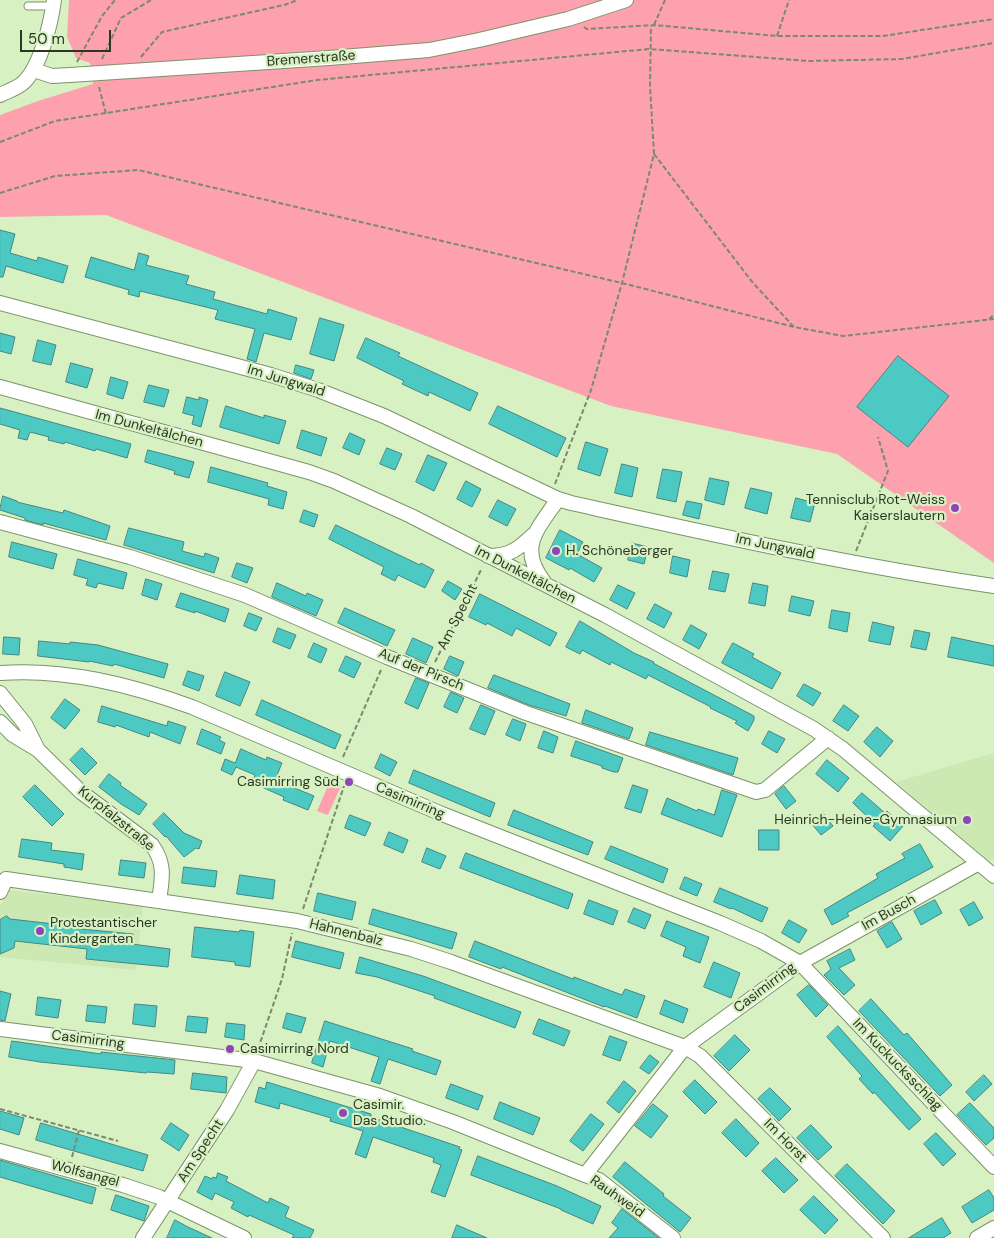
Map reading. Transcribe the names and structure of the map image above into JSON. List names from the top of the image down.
{
  "streets": {
    "street": [
      "Bremerstraße",
      "Im Jungwald",
      "Im Dunkeltälchen",
      "Am Specht",
      "Auf der Pirsch",
      "Casimirring",
      "Kurpfalzstraße",
      "Im Busch",
      "Hahnenbalz",
      "Im Kuckucksschlag",
      "Im Horst",
      "Wolfsangel",
      "Rauhweid"
    ]
  },
  "crossings": [
    ["Im Dunkeltälchen", "Am Specht"],
    ["Im Dunkeltälchen", "Auf der Pirsch"],
    ["Im Dunkeltälchen", "Im Busch"],
    ["Am Specht", "Casimirring"],
    ["Am Specht", "Wolfsangel"],
    ["Casimirring", "Im Busch"],
    ["Casimirring", "Hahnenbalz"],
    ["Casimirring", "Im Kuckucksschlag"],
    ["Casimirring", "Im Horst"],
    ["Casimirring", "Rauhweid"],
    ["Kurpfalzstraße", "Hahnenbalz"],
    ["Im Busch", "Im Kuckucksschlag"],
    ["Hahnenbalz", "Im Horst"]
  ],
  "places": [
    "Tennisclub Rot-Weiss Kaiserslautern",
    "H. Schöneberger",
    "Casimirring Süd",
    "Heinrich-Heine-Gymnasium",
    "Protestantischer Kindergarten",
    "Casimirring Nord",
    "Casimir. Das Studio."
  ],
  "scale_bar": "50 m"
}
